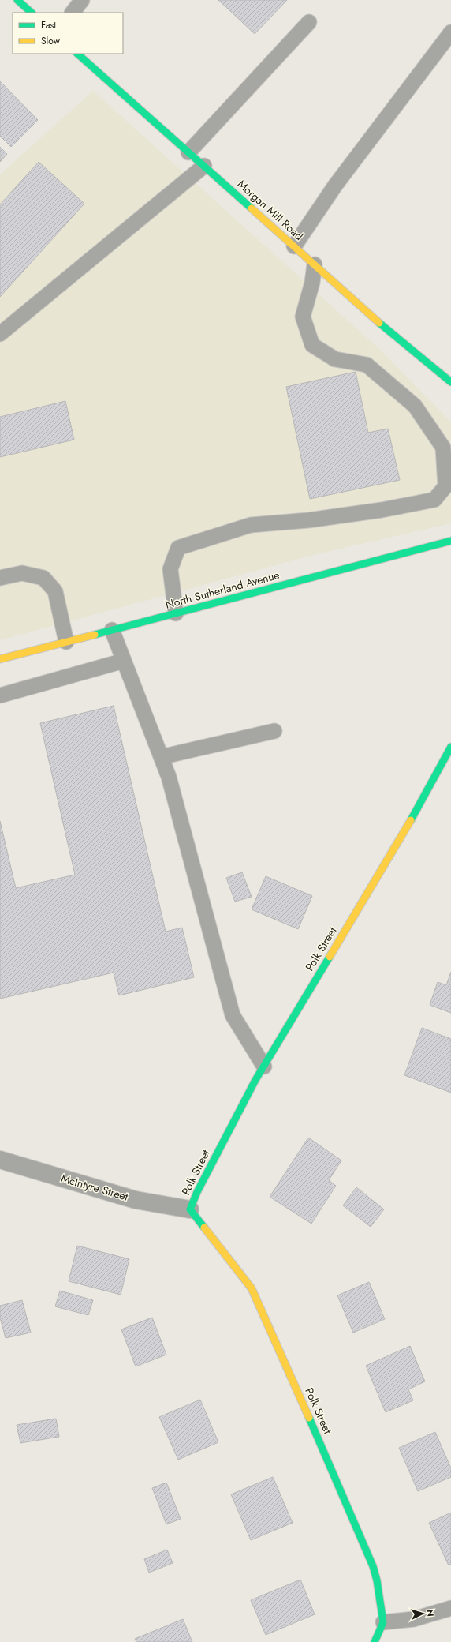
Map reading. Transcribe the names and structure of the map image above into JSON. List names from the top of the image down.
{
  "streets": {
    "street": [
      "Morgan Mill Road",
      "North Sutherland Avenue",
      "Polk Street",
      "McIntyre Street"
    ]
  },
  "crossings": [
    ["Polk Street", "McIntyre Street"]
  ],
  "legend": ["Fast", "Slow"],
  "north": "right"
}
